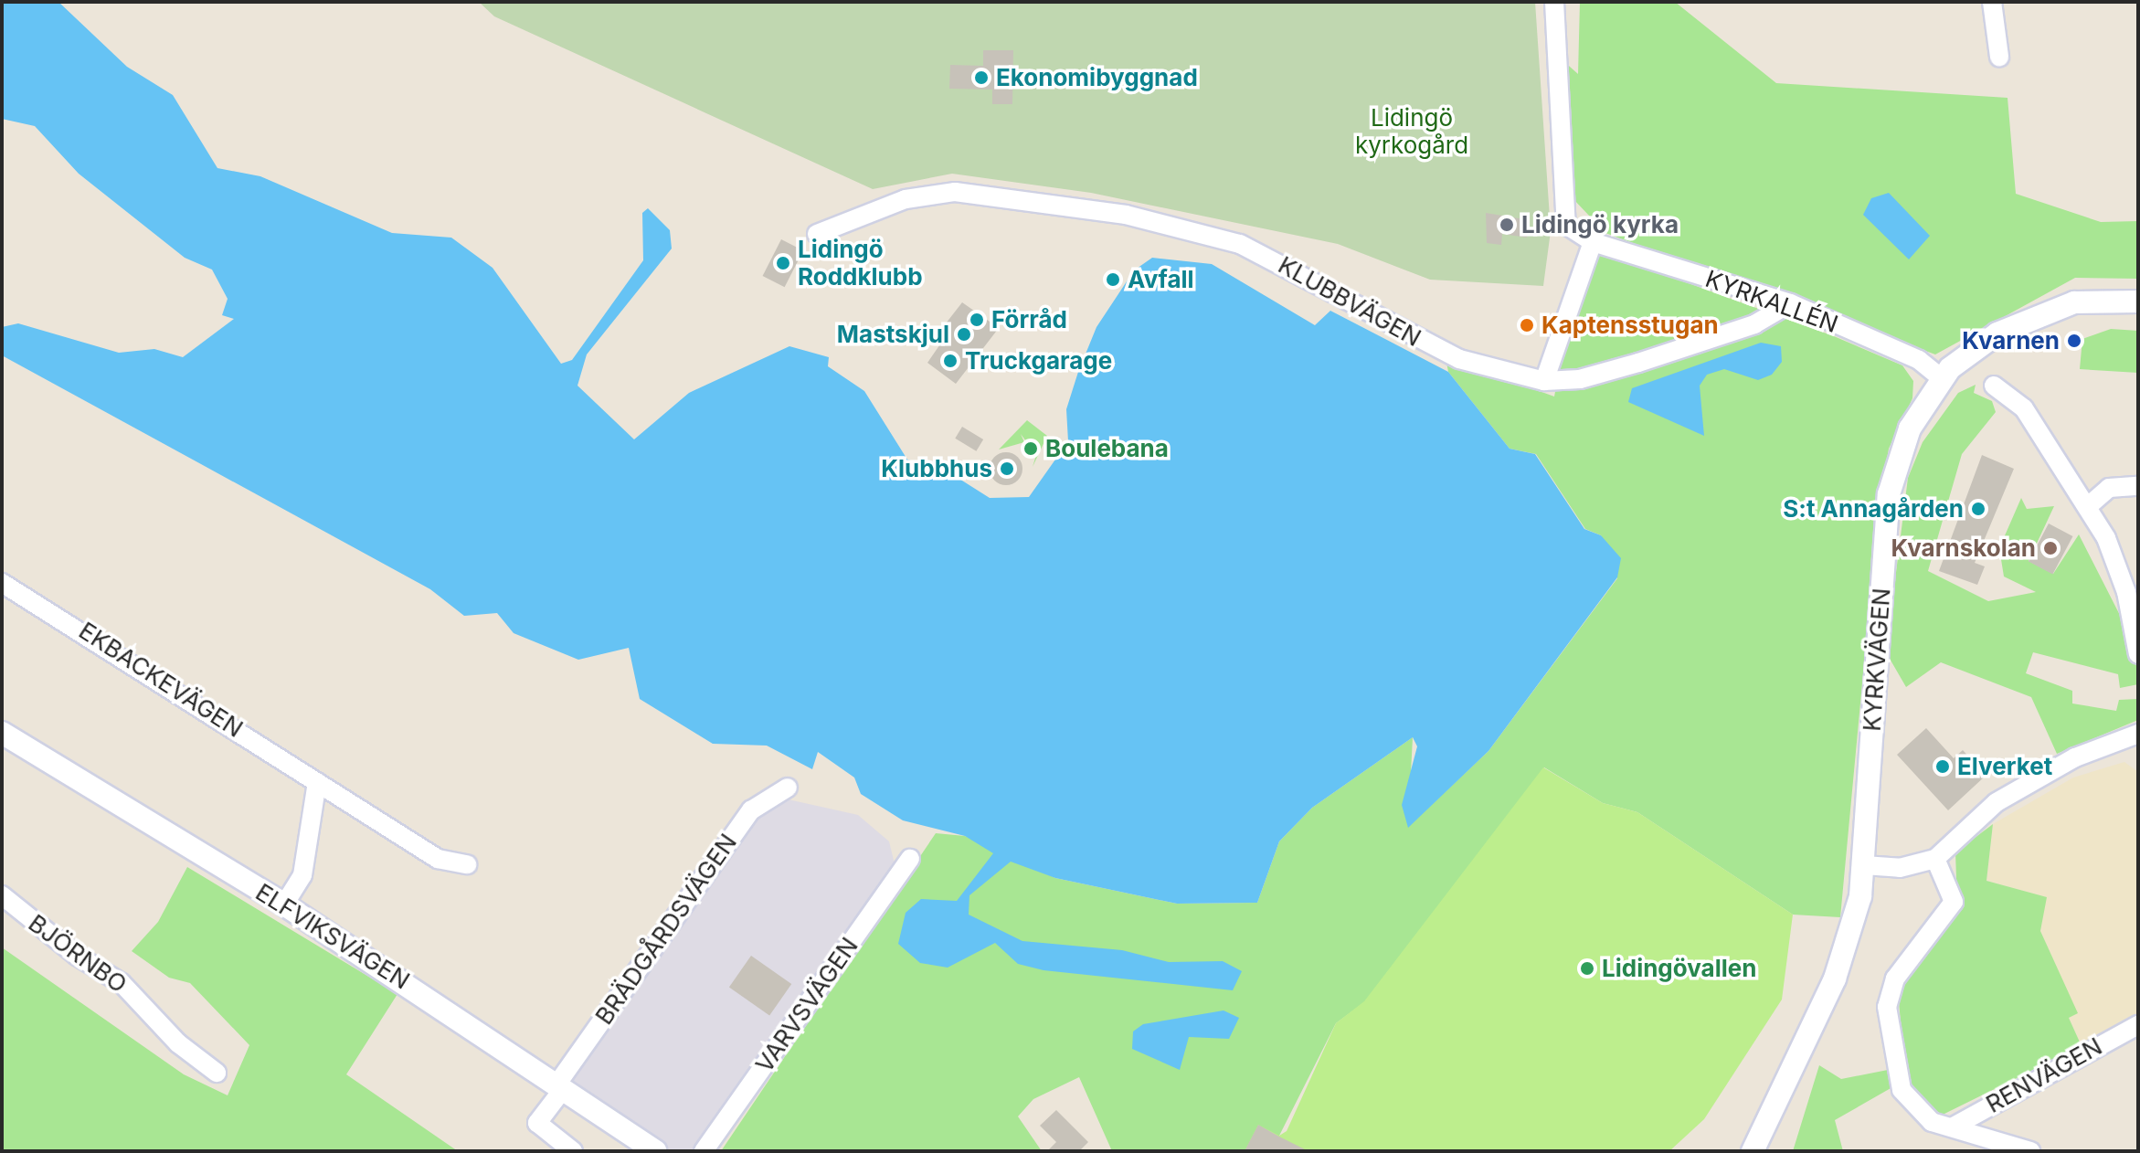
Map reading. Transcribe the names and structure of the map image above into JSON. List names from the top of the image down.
{
  "streets": {
    "street": [
      "KLUBBVÄGEN",
      "KYRKALLÉN",
      "KYRKVÄGEN",
      "EKBACKEVÄGEN",
      "BRÄDGÅRDSVÄGEN",
      "ELFVIKSVÄGEN",
      "BJÖRNBO",
      "VARVSVÄGEN",
      "RENVÄGEN"
    ]
  },
  "crossings": [
    ["KLUBBVÄGEN", "KYRKALLÉN"],
    ["KYRKALLÉN", "KYRKVÄGEN"],
    ["BRÄDGÅRDSVÄGEN", "ELFVIKSVÄGEN"]
  ],
  "parks": ["Lidingö kyrkogård"],
  "places": [
    "Ekonomibyggnad",
    "Lidingö kyrka",
    "Lidingö Roddklubb",
    "Avfall",
    "Förråd",
    "Kaptensstugan",
    "Mastskjul",
    "Kvarnen",
    "Truckgarage",
    "Boulebana",
    "Klubbhus",
    "S:t Annagården",
    "Kvarnskolan",
    "Elverket",
    "Lidingövallen"
  ]
}
